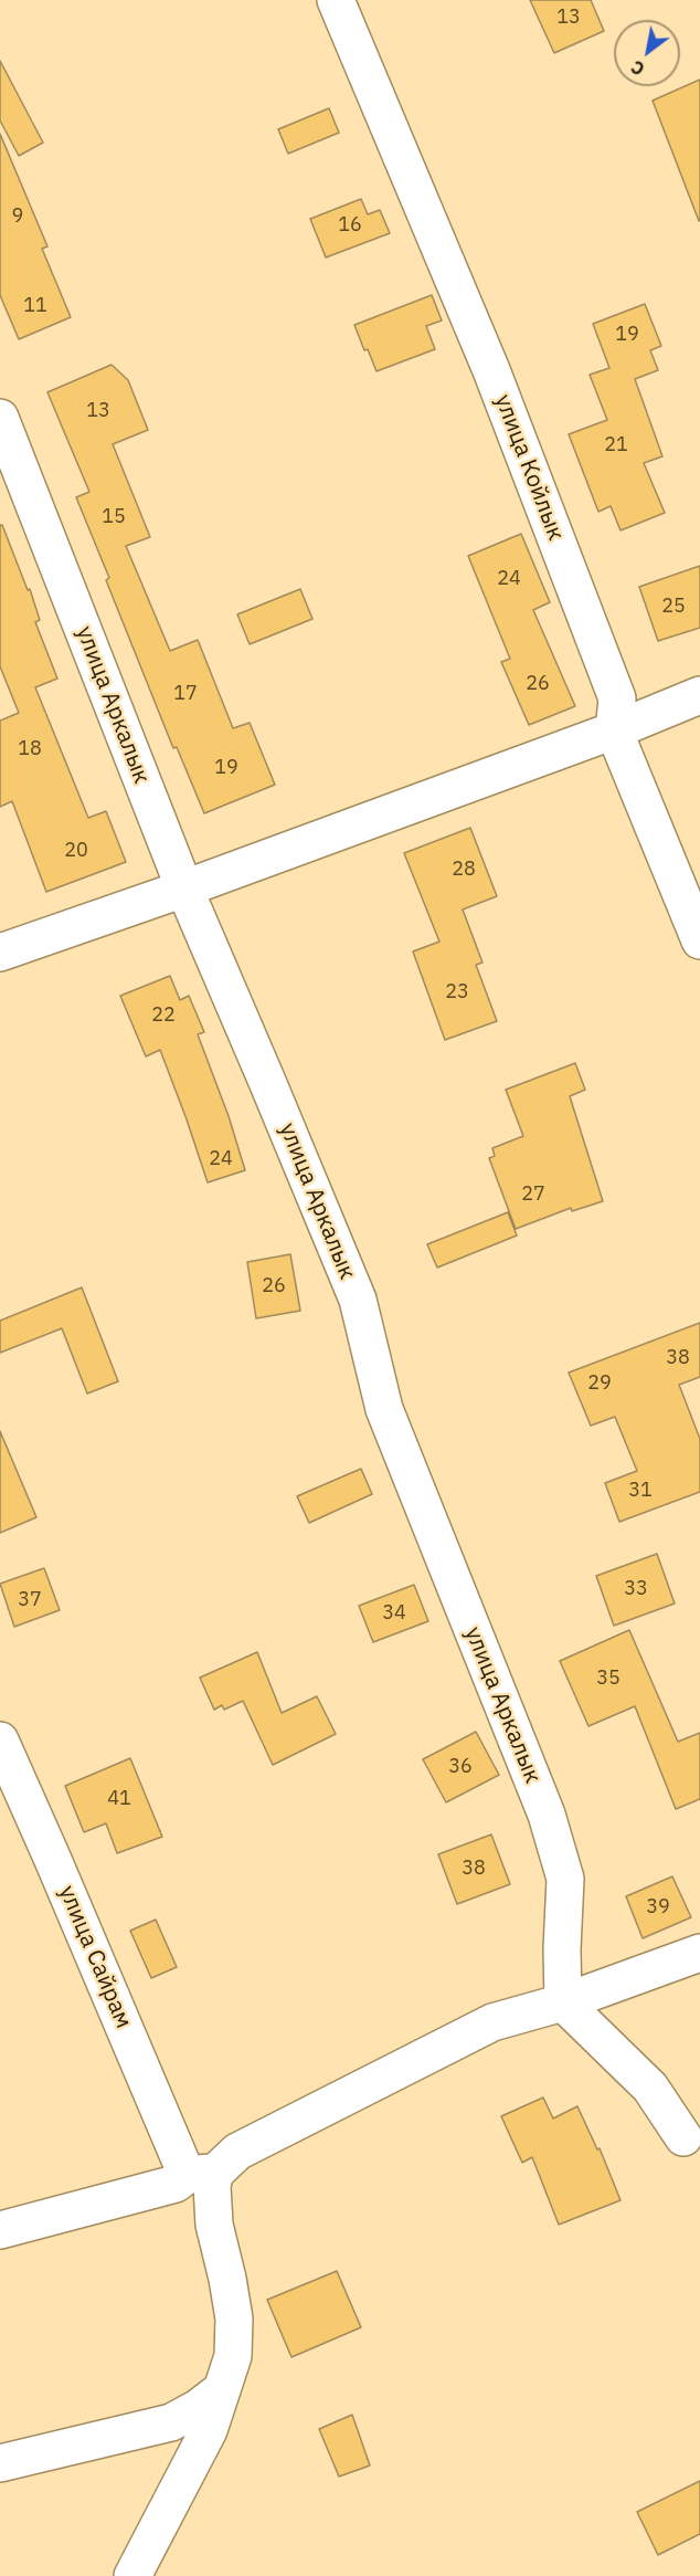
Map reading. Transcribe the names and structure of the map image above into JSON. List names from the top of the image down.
{
  "streets": {
    "street": ["улица Койлык", "улица Аркалык", "улица Сайрам"]
  },
  "house_numbers": [
    "13",
    "9",
    "16",
    "11",
    "19",
    "13",
    "21",
    "15",
    "24",
    "25",
    "26",
    "17",
    "18",
    "19",
    "20",
    "28",
    "23",
    "22",
    "24",
    "27",
    "26",
    "38",
    "29",
    "31",
    "33",
    "37",
    "34",
    "35",
    "36",
    "41",
    "38",
    "39"
  ],
  "north": "bottom left"
}
